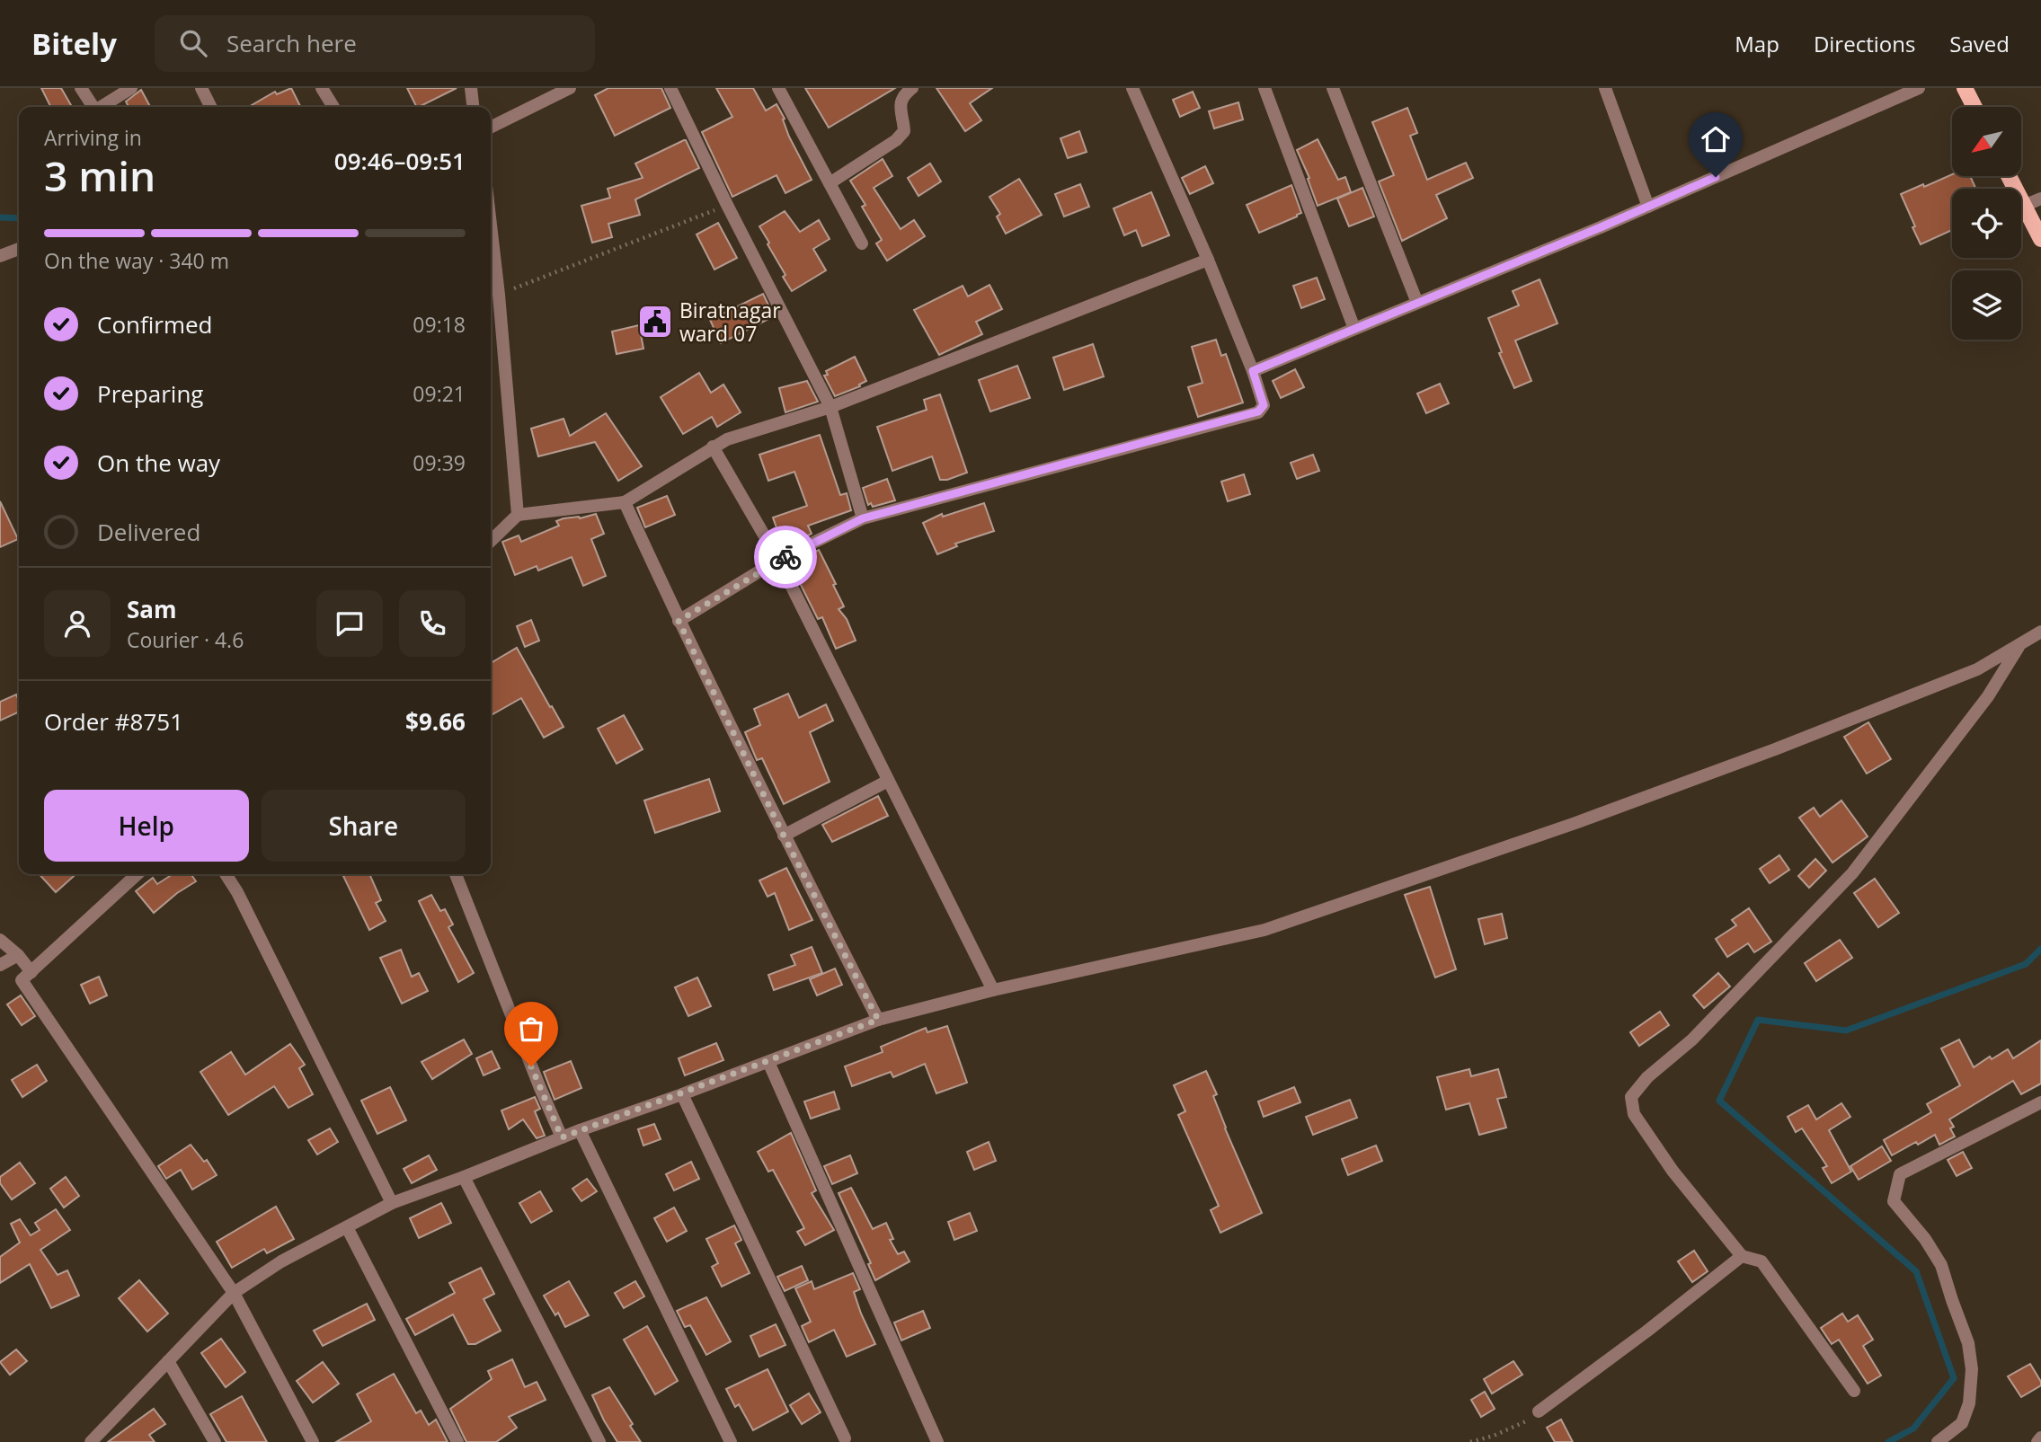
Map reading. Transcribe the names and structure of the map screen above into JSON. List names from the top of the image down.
{
  "places": {
    "public building": ["Biratnagar ward 07"]
  },
  "north": "bottom left",
  "page": {
    "header": "Bitely",
    "search": "Search here",
    "nav": ["Map", "Directions", "Saved"],
    "heading": ["3 min", "Arriving in", "09:46–09:51"],
    "panel": [
      "Sam",
      "Courier · 4.6",
      "Order #8751",
      "$9.66"
    ],
    "bar": "On the way · 340 m",
    "list": [
      ["Confirmed", "09:18"],
      ["Preparing", "09:21"],
      ["On the way", "09:39"],
      "Delivered"
    ],
    "buttons": ["Help", "Share"]
  }
}
